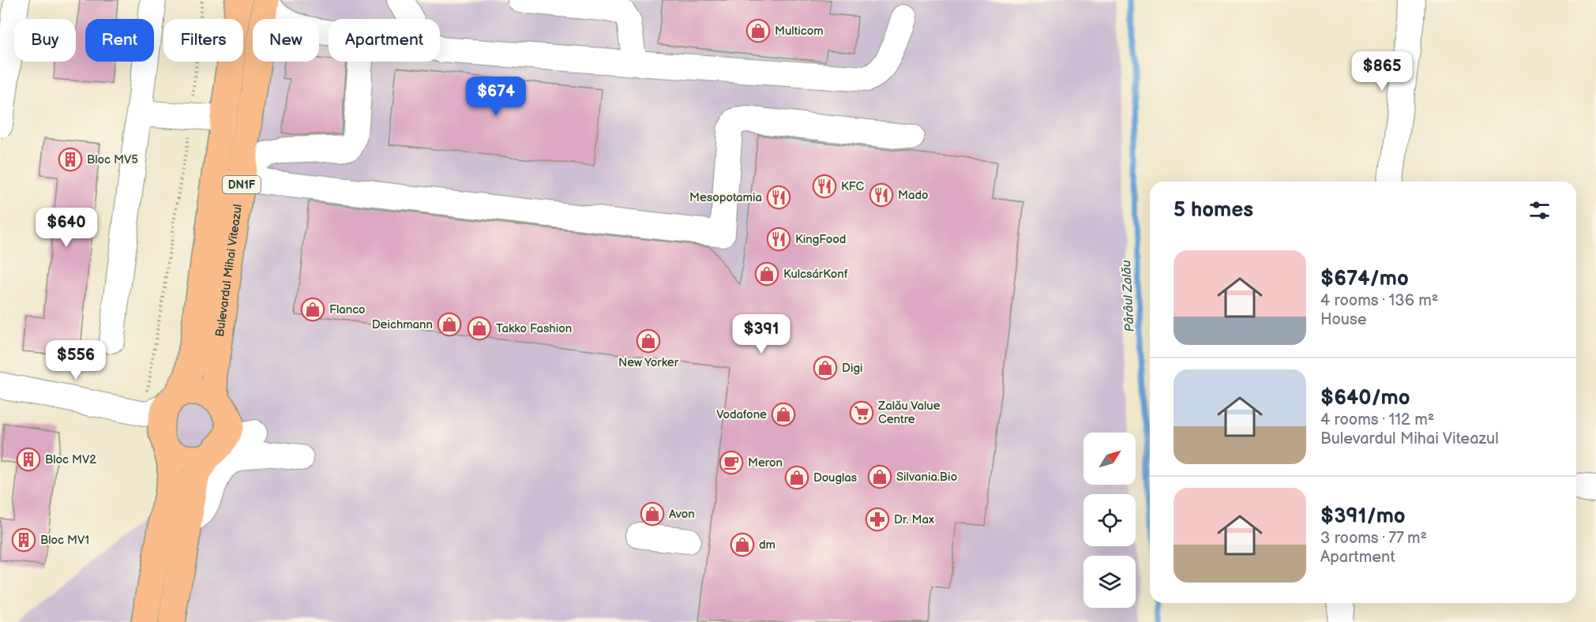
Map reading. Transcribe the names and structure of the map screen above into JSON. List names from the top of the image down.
{
  "streets": {
    "main road": ["DN1F", "Bulevardul Mihai Viteazul"]
  },
  "crossings": [
    ["DN1F", "Bulevardul Mihai Viteazul"]
  ],
  "water": ["Pârâul Zalău"],
  "places": {
    "shop": [
      "Multicom",
      "KulcsárKonf",
      "Flanco",
      "Deichmann",
      "Takko Fashion",
      "New Yorker",
      "Digi",
      "Vodafone",
      "Silvania.Bio",
      "Douglas",
      "Avon",
      "dm"
    ],
    "building": ["Bloc MV5", "Bloc MV2", "Bloc MV1"],
    "restaurant": [
      "KFC",
      "Mado",
      "Mesopotamia",
      "KingFood"
    ],
    "supermarket": ["Zalău Value Centre"],
    "cafe": ["Meron"],
    "pharmacy": ["Dr. Max"]
  },
  "north": "top right",
  "page": {
    "chip": [
      "Buy",
      "Rent",
      "Filters",
      "New",
      "Apartment"
    ],
    "price": [
      "$865",
      "$674",
      "$640",
      "$391",
      "$556"
    ],
    "heading": "5 homes",
    "list": [
      {
        "name": "$674/mo",
        "note": "4 rooms · 136 m² · House"
      },
      {
        "name": "$640/mo",
        "note": "4 rooms · 112 m² · Bulevardul Mihai Viteazul"
      },
      {
        "name": "$391/mo",
        "note": "3 rooms · 77 m² · Apartment"
      }
    ]
  }
}
